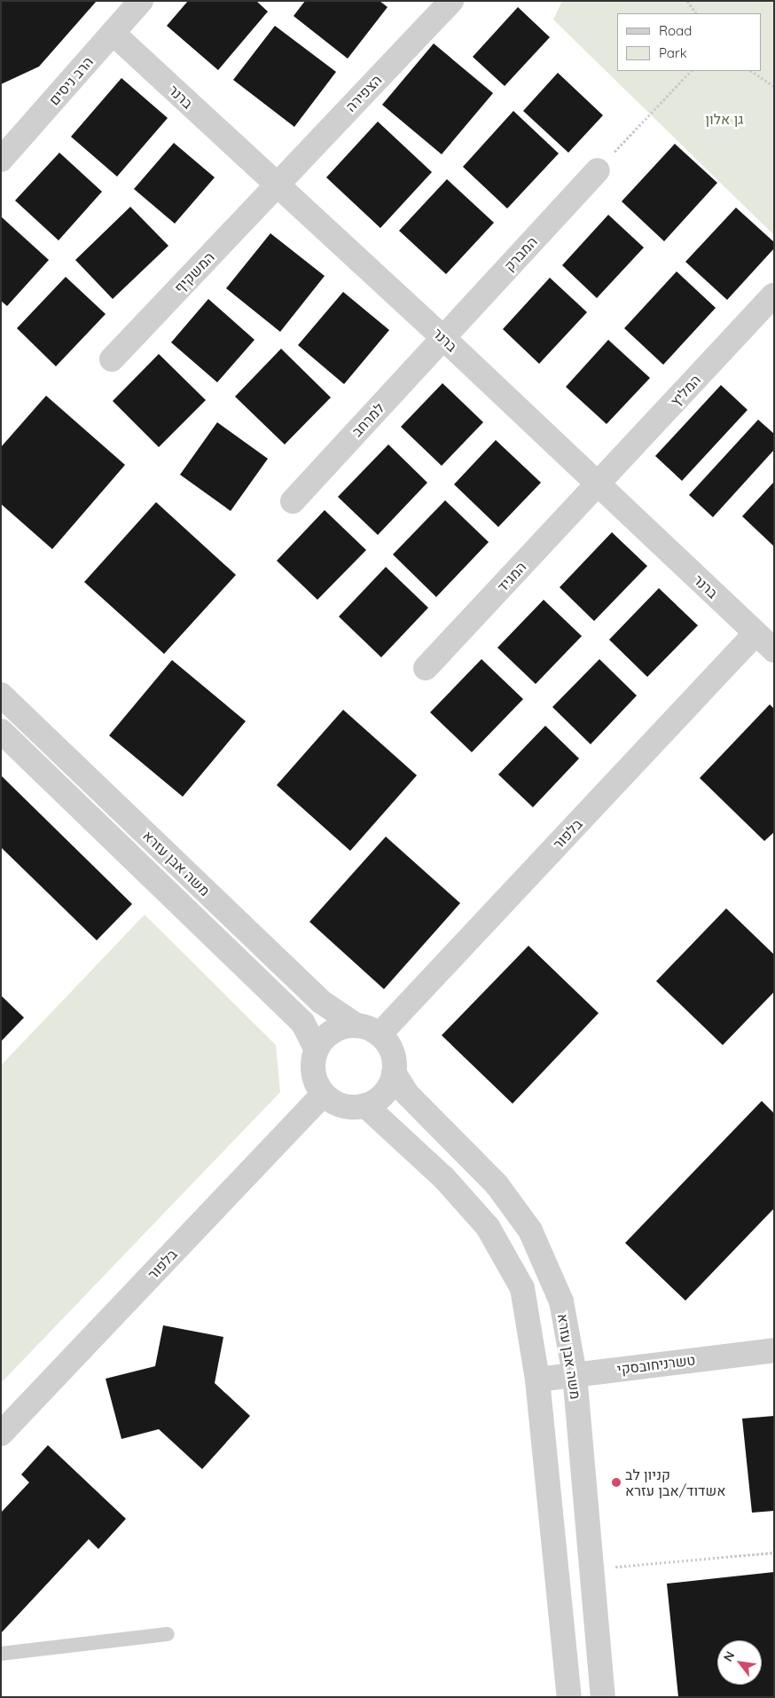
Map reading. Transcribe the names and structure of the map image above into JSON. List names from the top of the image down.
{
  "streets": {
    "street": [
      "הרב ניסים",
      "הצפירה",
      "ברנר",
      "המברק",
      "המשקיף",
      "המליץ",
      "למרחב",
      "המגיד",
      "בלפור",
      "משה אבן עזרא",
      "טשרניחובסקי"
    ]
  },
  "crossings": [
    ["הרב ניסים", "ברנר"],
    ["הצפירה", "ברנר"],
    ["הצפירה", "המשקיף"],
    ["ברנר", "המברק"],
    ["ברנר", "המשקיף"],
    ["ברנר", "המליץ"],
    ["ברנר", "למרחב"],
    ["ברנר", "המגיד"],
    ["ברנר", "בלפור"],
    ["המברק", "למרחב"],
    ["המליץ", "המגיד"],
    ["בלפור", "משה אבן עזרא"],
    ["משה אבן עזרא", "טשרניחובסקי"]
  ],
  "parks": ["גן אלון"],
  "places": ["קניון לב אשדוד/אבן עזרא"],
  "legend": ["Road", "Park"],
  "north": "top left"
}
